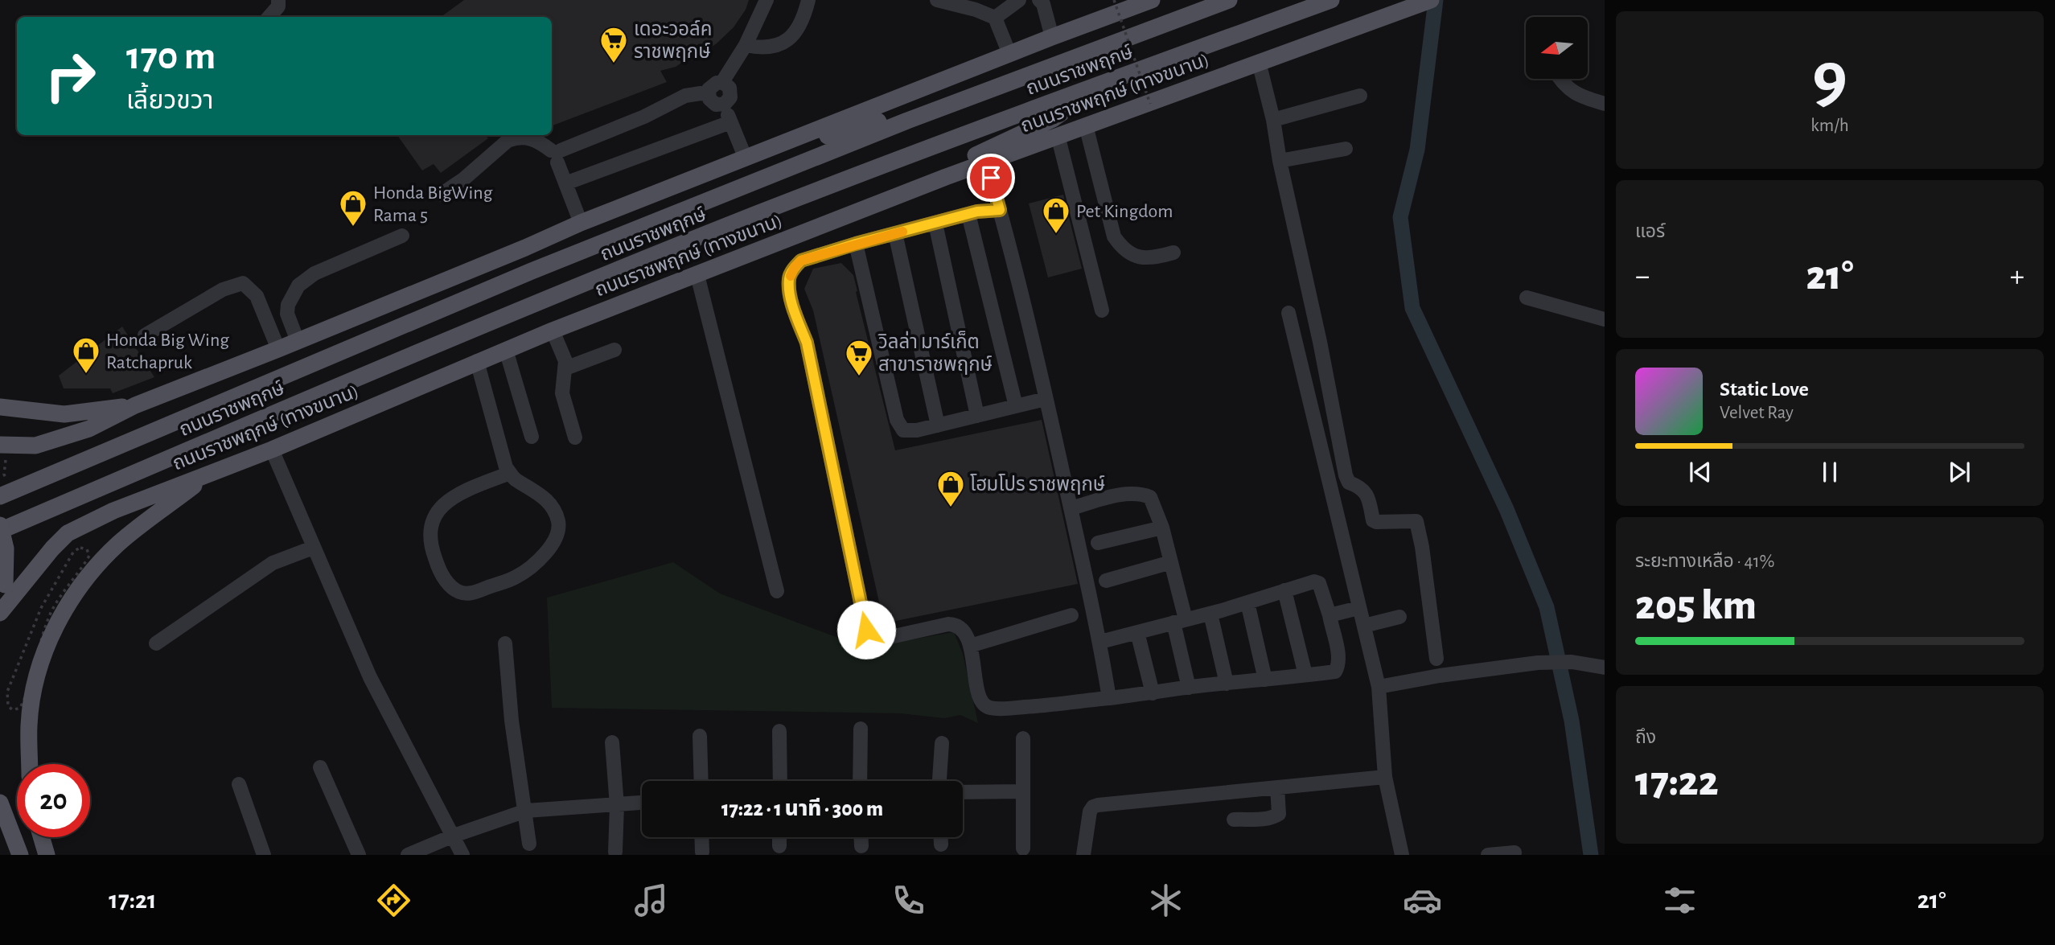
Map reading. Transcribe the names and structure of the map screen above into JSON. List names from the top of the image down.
{
  "streets": {
    "main road": ["ถนนราชพฤกษ์", "ถนนราชพฤกษ์ (ทางขนาน)"]
  },
  "places": {
    "supermarket": ["เดอะวอล์ค ราชพฤกษ์", "วิลล่า มาร์เก็ต สาขาราชพฤกษ์"],
    "shop": [
      "Honda BigWing Rama 5",
      "Pet Kingdom",
      "Honda Big Wing Ratchapruk",
      "โฮมโปร ราชพฤกษ์"
    ]
  },
  "north": "left",
  "page": {
    "tile": [
      ["9", "km/h"],
      "แอร์",
      ["ระยะทางเหลือ · 41%", "205 km"],
      ["ถึง", "17:22"]
    ],
    "turn": ["170 m", "เลี้ยวขวา"],
    "heat": ["−", "21°", "+"],
    "song": ["Static Love", "Velvet Ray"],
    "limit": "20",
    "trip": "17:22 · 1 นาที · 300 m",
    "tabs": ["17:21", "21°"]
  }
}
